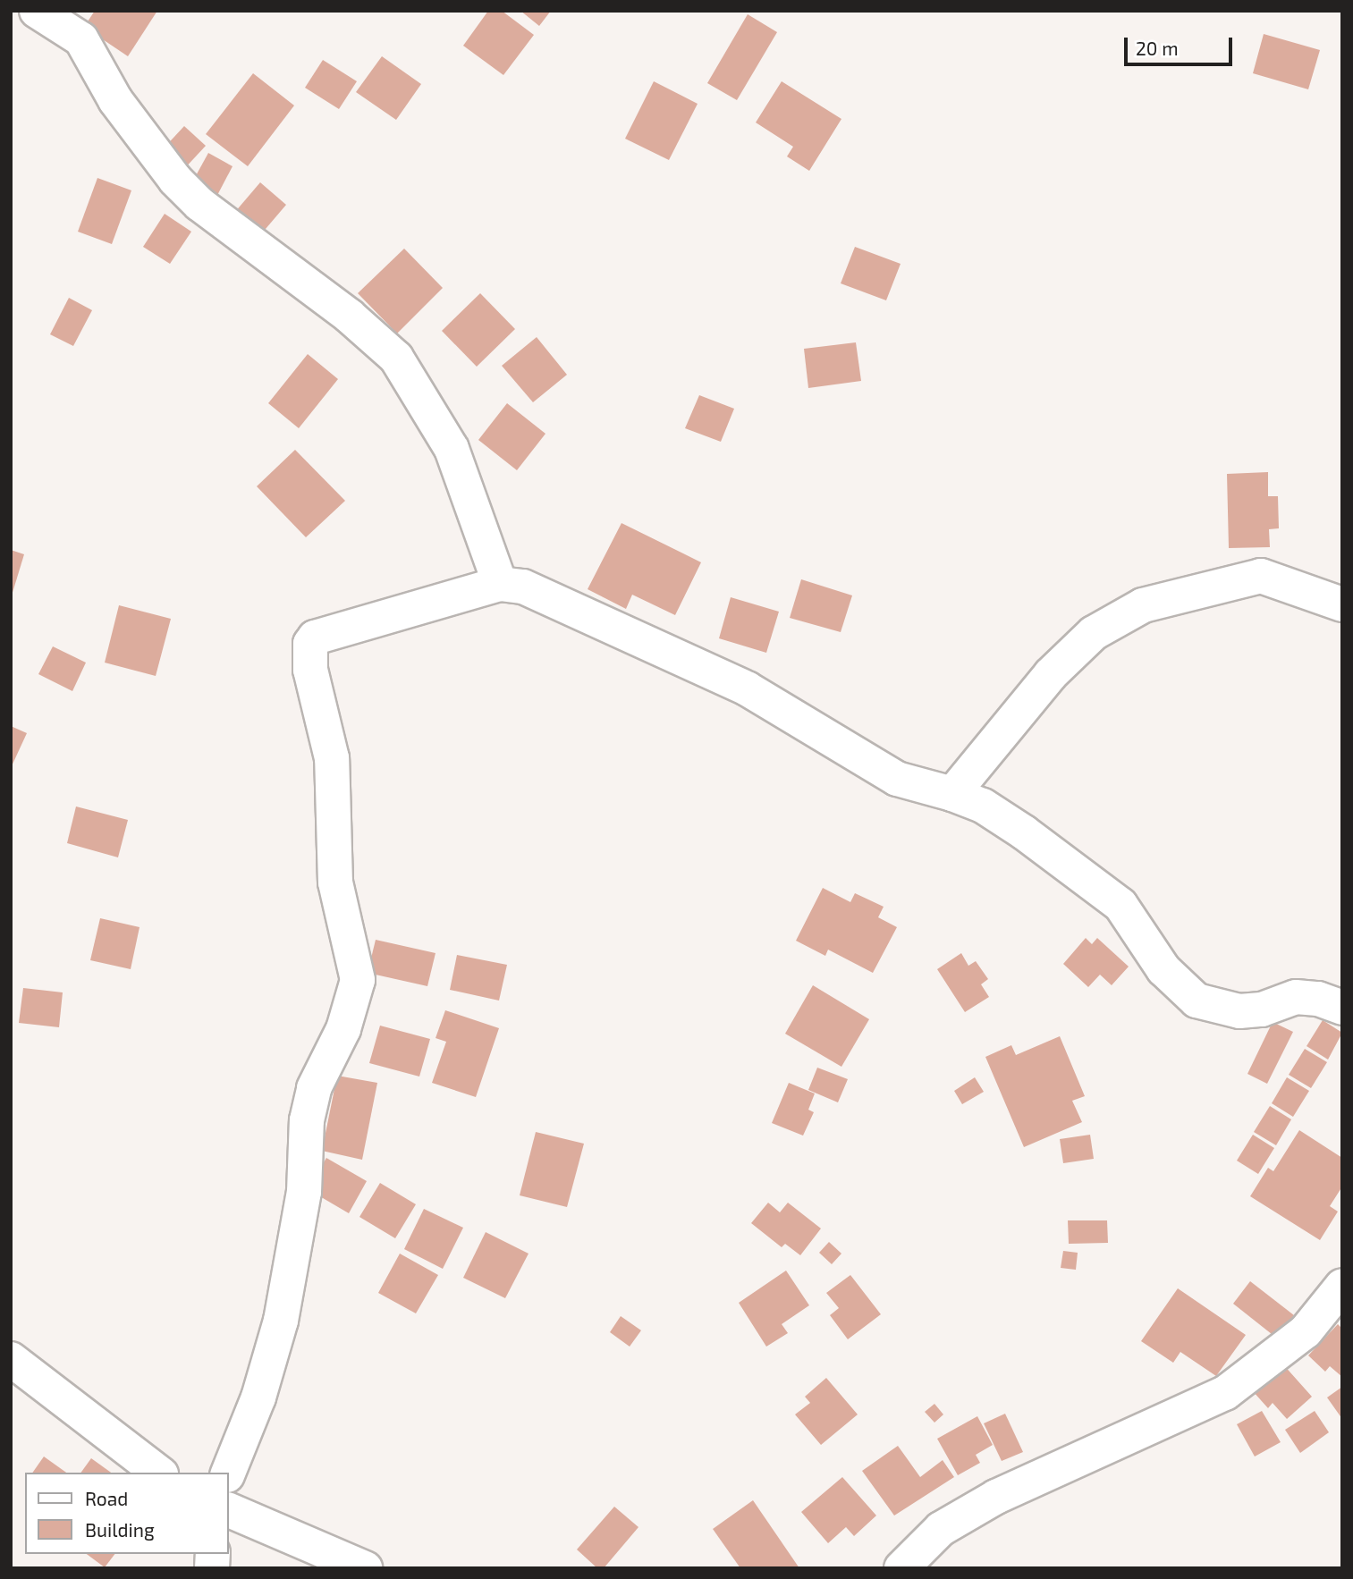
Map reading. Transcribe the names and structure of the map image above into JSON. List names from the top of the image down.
{
  "legend": ["Road", "Building"],
  "scale_bar": "20 m"
}
